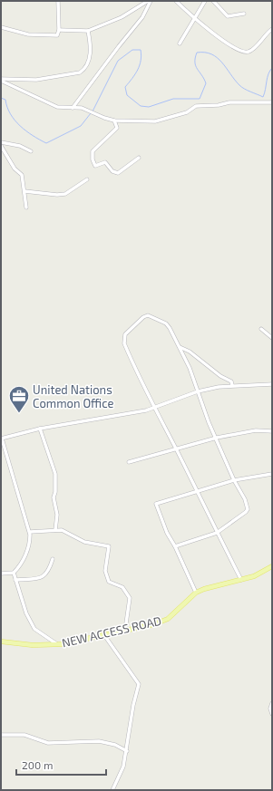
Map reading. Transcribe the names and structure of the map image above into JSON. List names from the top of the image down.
{
  "streets": {
    "main road": ["NEW ACCESS ROAD"]
  },
  "places": {
    "office": ["United Nations Common Office"]
  },
  "scale_bar": "200 m"
}
